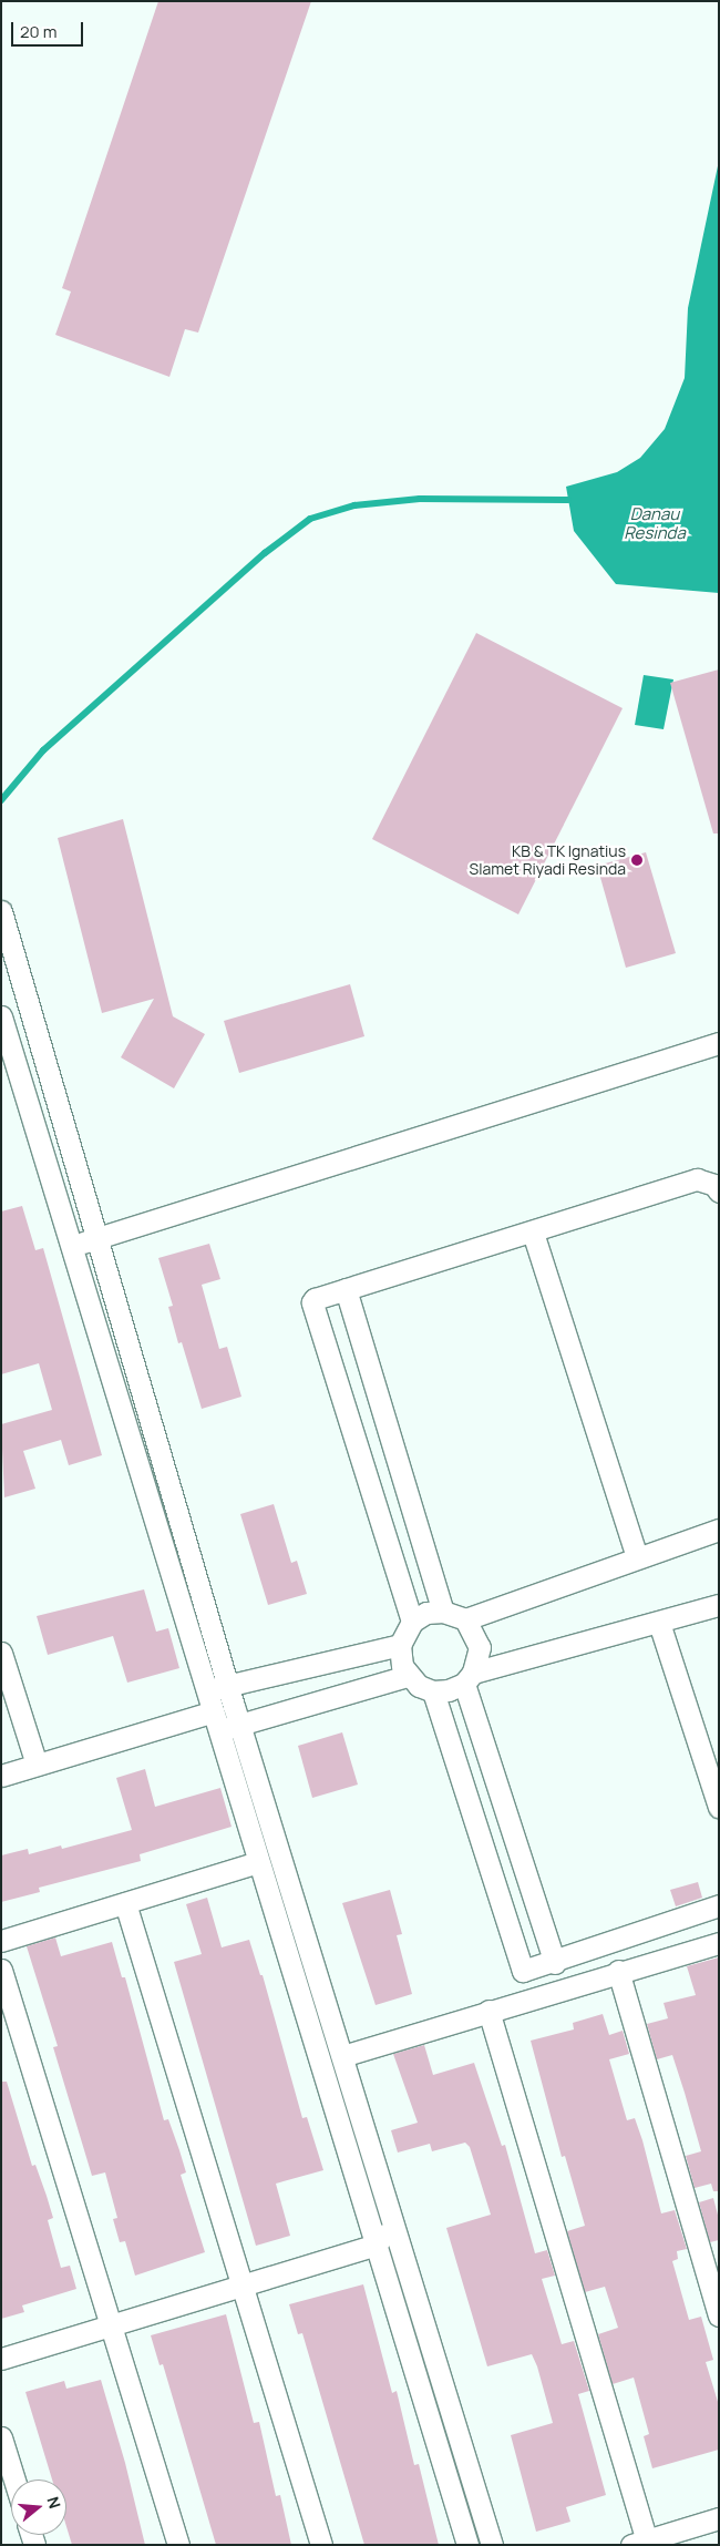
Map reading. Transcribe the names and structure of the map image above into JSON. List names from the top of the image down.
{
  "water": ["Danau Resinda"],
  "places": ["KB & TK Ignatius Slamet Riyadi Resinda"],
  "scale_bar": "20 m",
  "north": "right"
}
